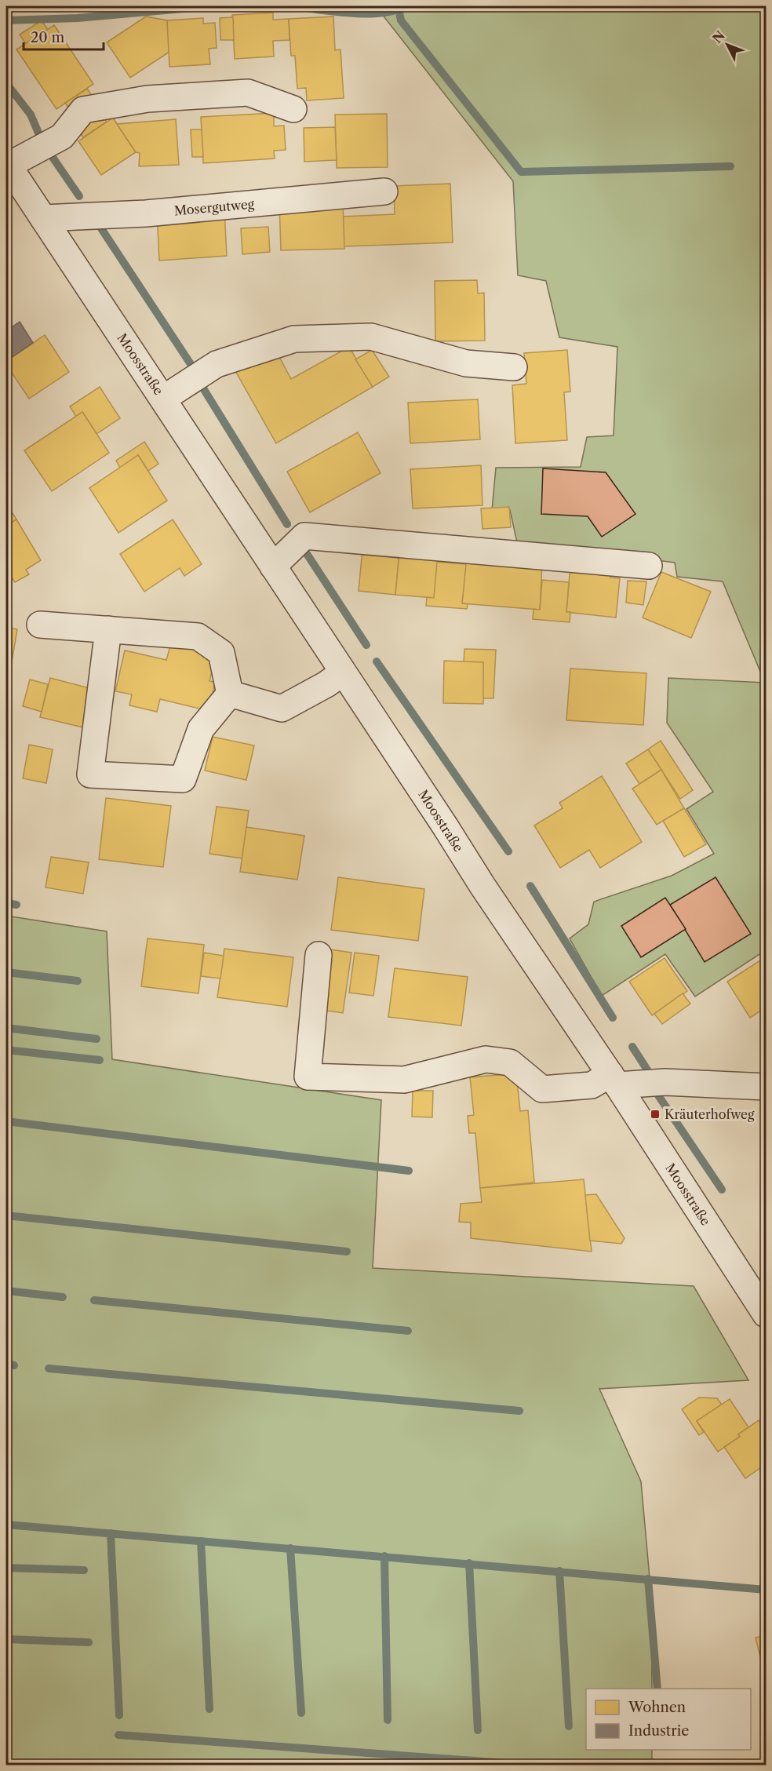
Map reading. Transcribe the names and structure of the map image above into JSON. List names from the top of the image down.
{
  "streets": {
    "street": ["Mosergutweg", "Moosstraße"]
  },
  "crossings": [
    ["Mosergutweg", "Moosstraße"]
  ],
  "places": {
    "transit": ["Kräuterhofweg"]
  },
  "legend": ["Wohnen", "Industrie"],
  "scale_bar": "20 m",
  "north": "top left"
}
